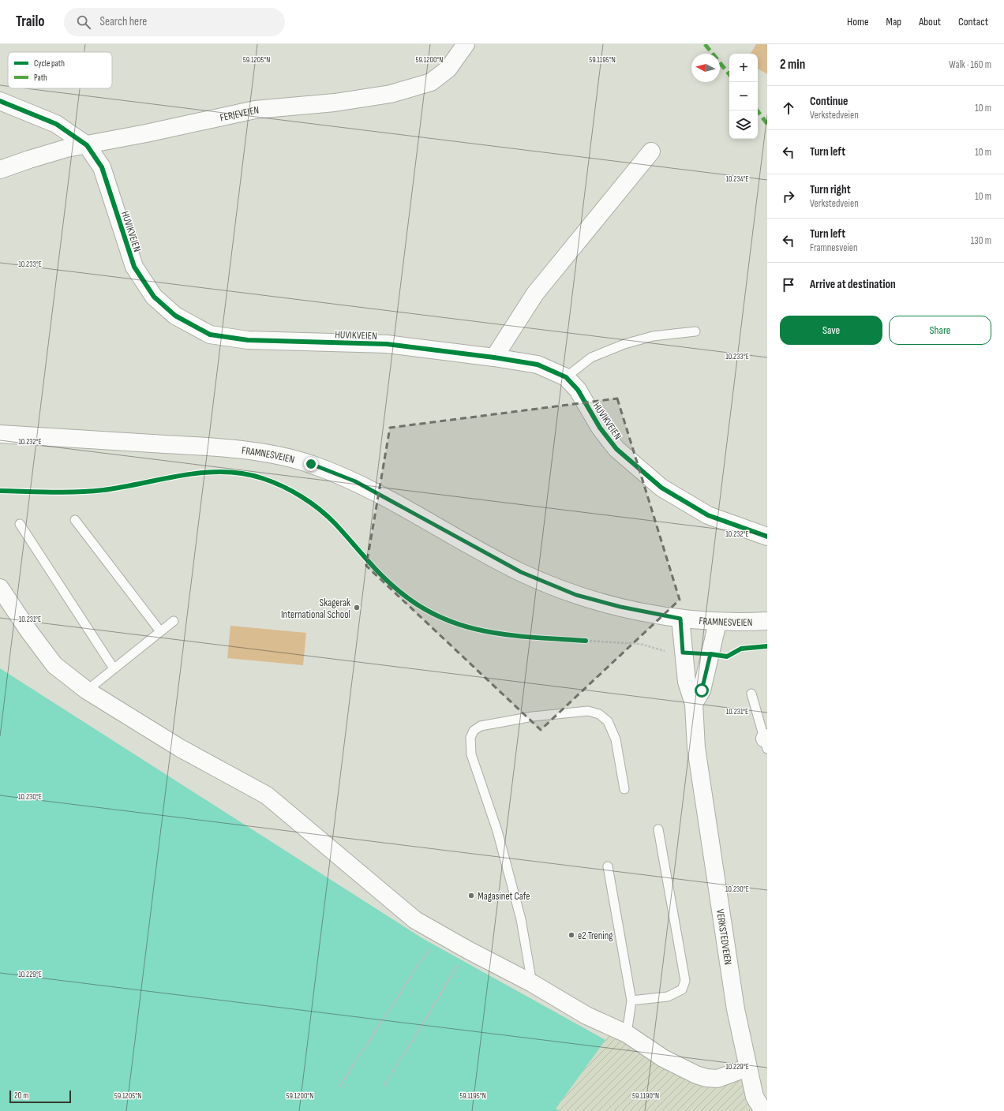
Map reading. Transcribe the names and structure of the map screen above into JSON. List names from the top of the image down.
{
  "streets": {
    "street": [
      "FERJEVEIEN",
      "HUVIKVEIEN",
      "FRAMNESVEIEN",
      "VERKSTEDVEIEN"
    ]
  },
  "crossings": [
    ["FERJEVEIEN", "HUVIKVEIEN"],
    ["FRAMNESVEIEN", "VERKSTEDVEIEN"]
  ],
  "places": ["Skagerak International School", "Magasinet Cafe", "e2 Trening"],
  "legend": ["Cycle path", "Path"],
  "scale_bar": "20 m",
  "north": "left",
  "page": {
    "header": "Trailo",
    "search": "Search here",
    "nav": [
      "Home",
      "Map",
      "About",
      "Contact"
    ],
    "heading": ["2 min", "Walk · 160 m"],
    "map_buttons": ["+", "−"],
    "list": [
      ["Continue", "Verkstedveien", "10 m"],
      ["Turn left", "10 m"],
      ["Turn right", "Verkstedveien", "10 m"],
      ["Turn left", "Framnesveien", "130 m"],
      "Arrive at destination"
    ],
    "buttons": ["Save", "Share"],
    "scale": "20 m"
  },
  "coordinates": [
    "59.1205°N",
    "59.1200°N",
    "59.1195°N",
    "10.234°E",
    "10.233°E",
    "10.232°E",
    "10.231°E",
    "10.230°E",
    "10.229°E",
    "59.1190°N"
  ]
}
